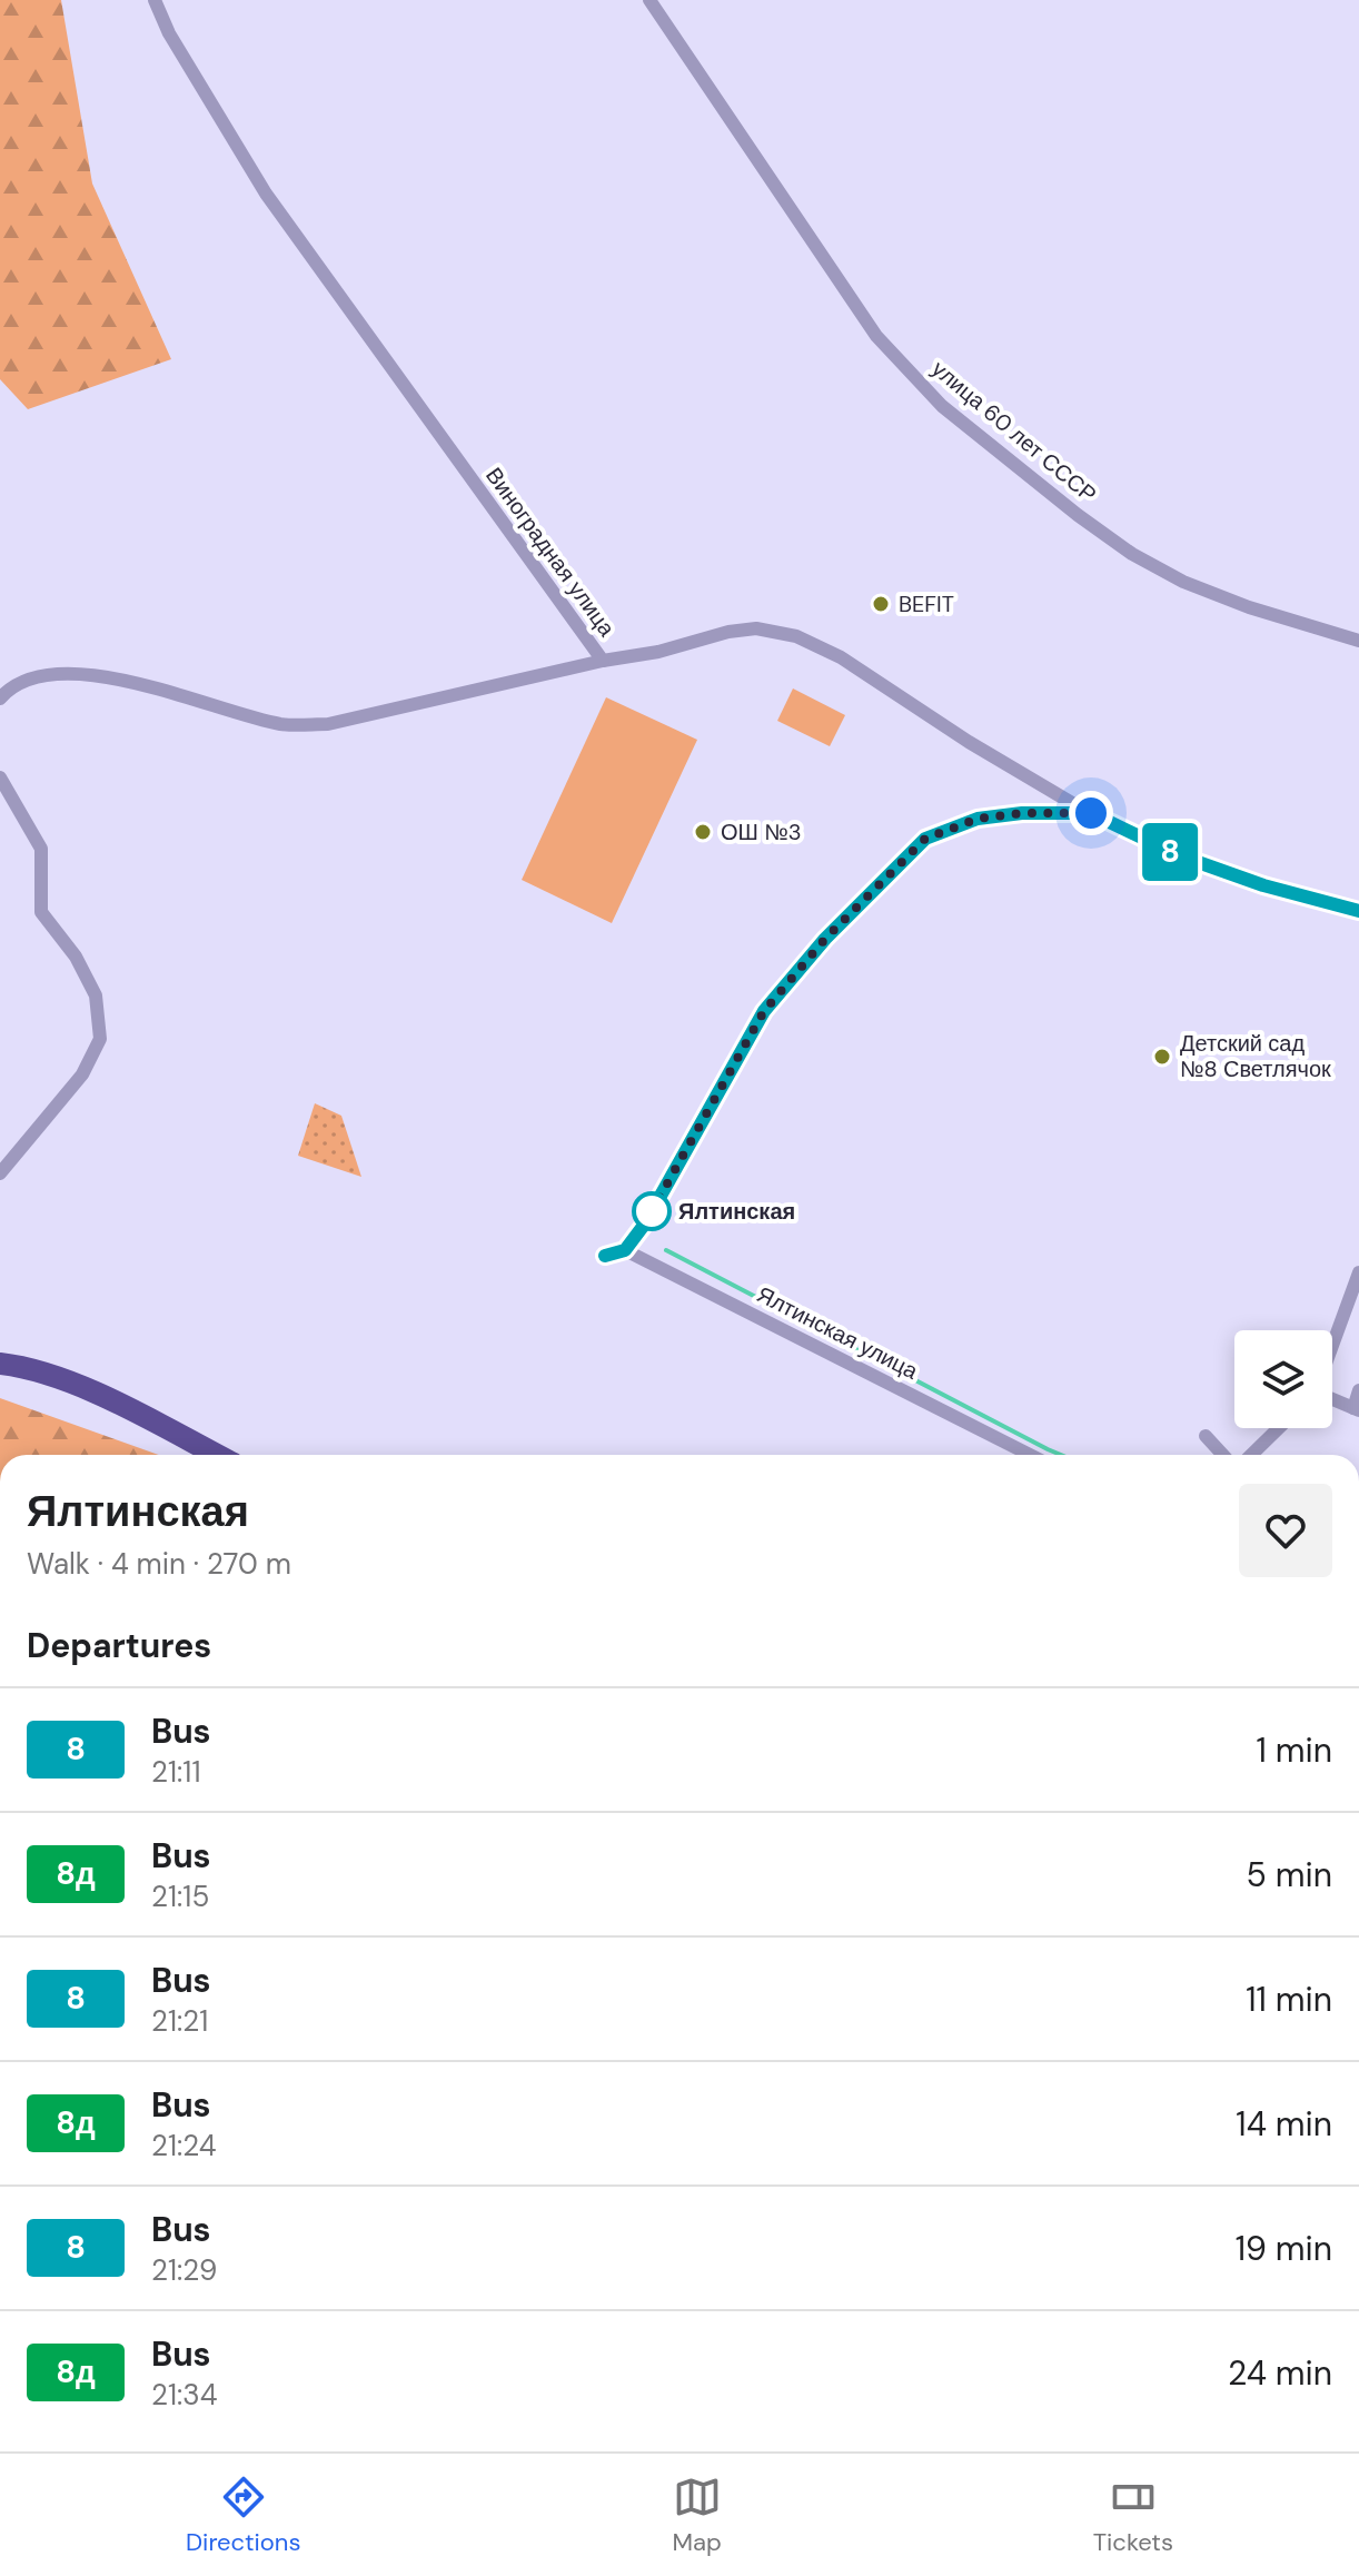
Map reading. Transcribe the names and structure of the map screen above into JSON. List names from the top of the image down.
{
  "streets": {
    "street": ["улица 60 лет СССР", "Виноградная улица", "Ялтинская улица"]
  },
  "places": [
    "BEFIT",
    "ОШ №3",
    "Детский сад №8 Светлячок",
    "Ялтинская"
  ],
  "lines": ["bus line 8"],
  "page": {
    "on_map": "8",
    "heading": [
      ["Ялтинская", "Walk · 4 min · 270 m"],
      "Departures"
    ],
    "list": [
      {
        "mark": "8",
        "name": "Bus",
        "note": "21:11",
        "value": "1 min"
      },
      {
        "mark": "8д",
        "name": "Bus",
        "note": "21:15",
        "value": "5 min"
      },
      {
        "mark": "8",
        "name": "Bus",
        "note": "21:21",
        "value": "11 min"
      },
      {
        "mark": "8д",
        "name": "Bus",
        "note": "21:24",
        "value": "14 min"
      },
      {
        "mark": "8",
        "name": "Bus",
        "note": "21:29",
        "value": "19 min"
      },
      {
        "mark": "8д",
        "name": "Bus",
        "note": "21:34",
        "value": "24 min"
      }
    ],
    "tabs": ["Directions", "Map", "Tickets"]
  }
}
